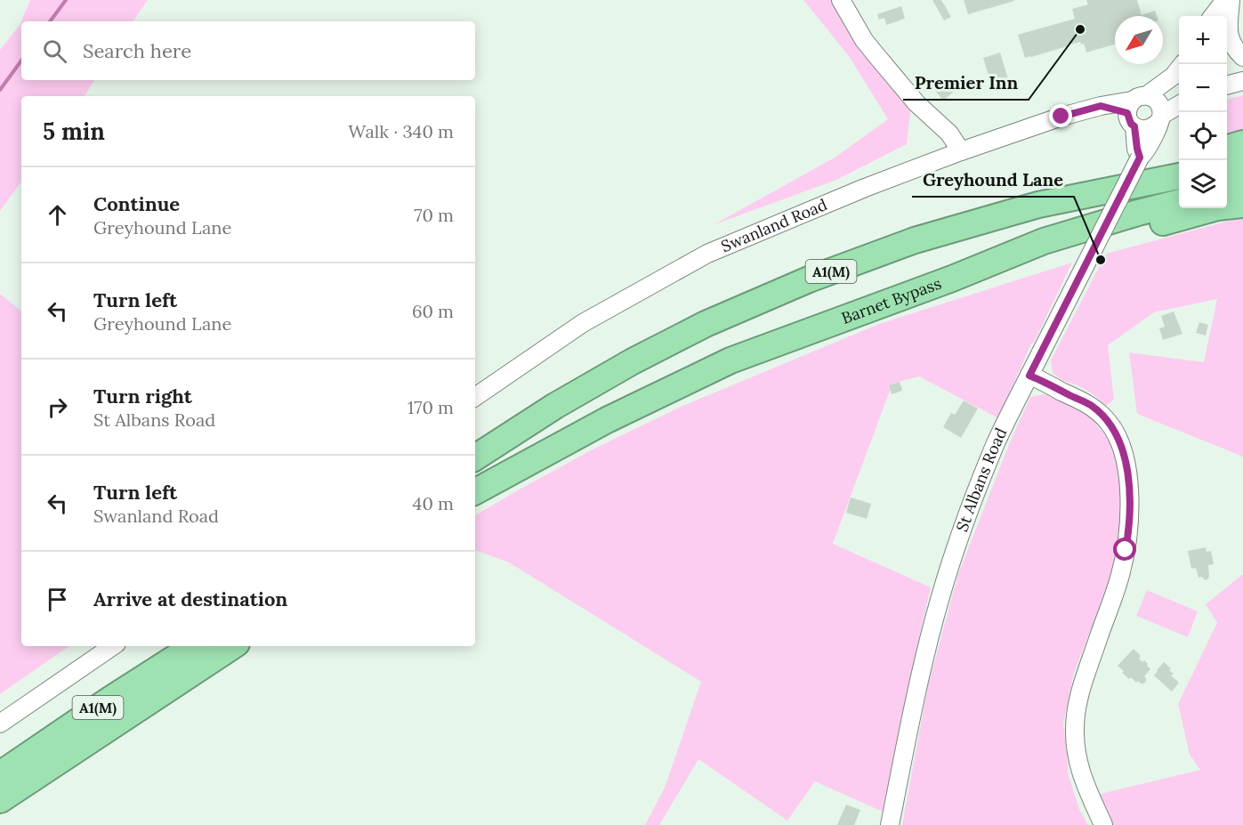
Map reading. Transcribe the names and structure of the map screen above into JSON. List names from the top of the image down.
{
  "streets": {
    "highway": ["A1(M)", "Barnet Bypass"],
    "street": ["Swanland Road", "St Albans Road"]
  },
  "places": ["Premier Inn", "Greyhound Lane"],
  "north": "bottom left",
  "page": {
    "map_buttons": ["+", "−"],
    "search": "Search here",
    "heading": ["5 min", "Walk · 340 m"],
    "list": [
      ["Continue", "Greyhound Lane", "70 m"],
      ["Turn left", "Greyhound Lane", "60 m"],
      ["Turn right", "St Albans Road", "170 m"],
      ["Turn left", "Swanland Road", "40 m"],
      "Arrive at destination"
    ]
  }
}
